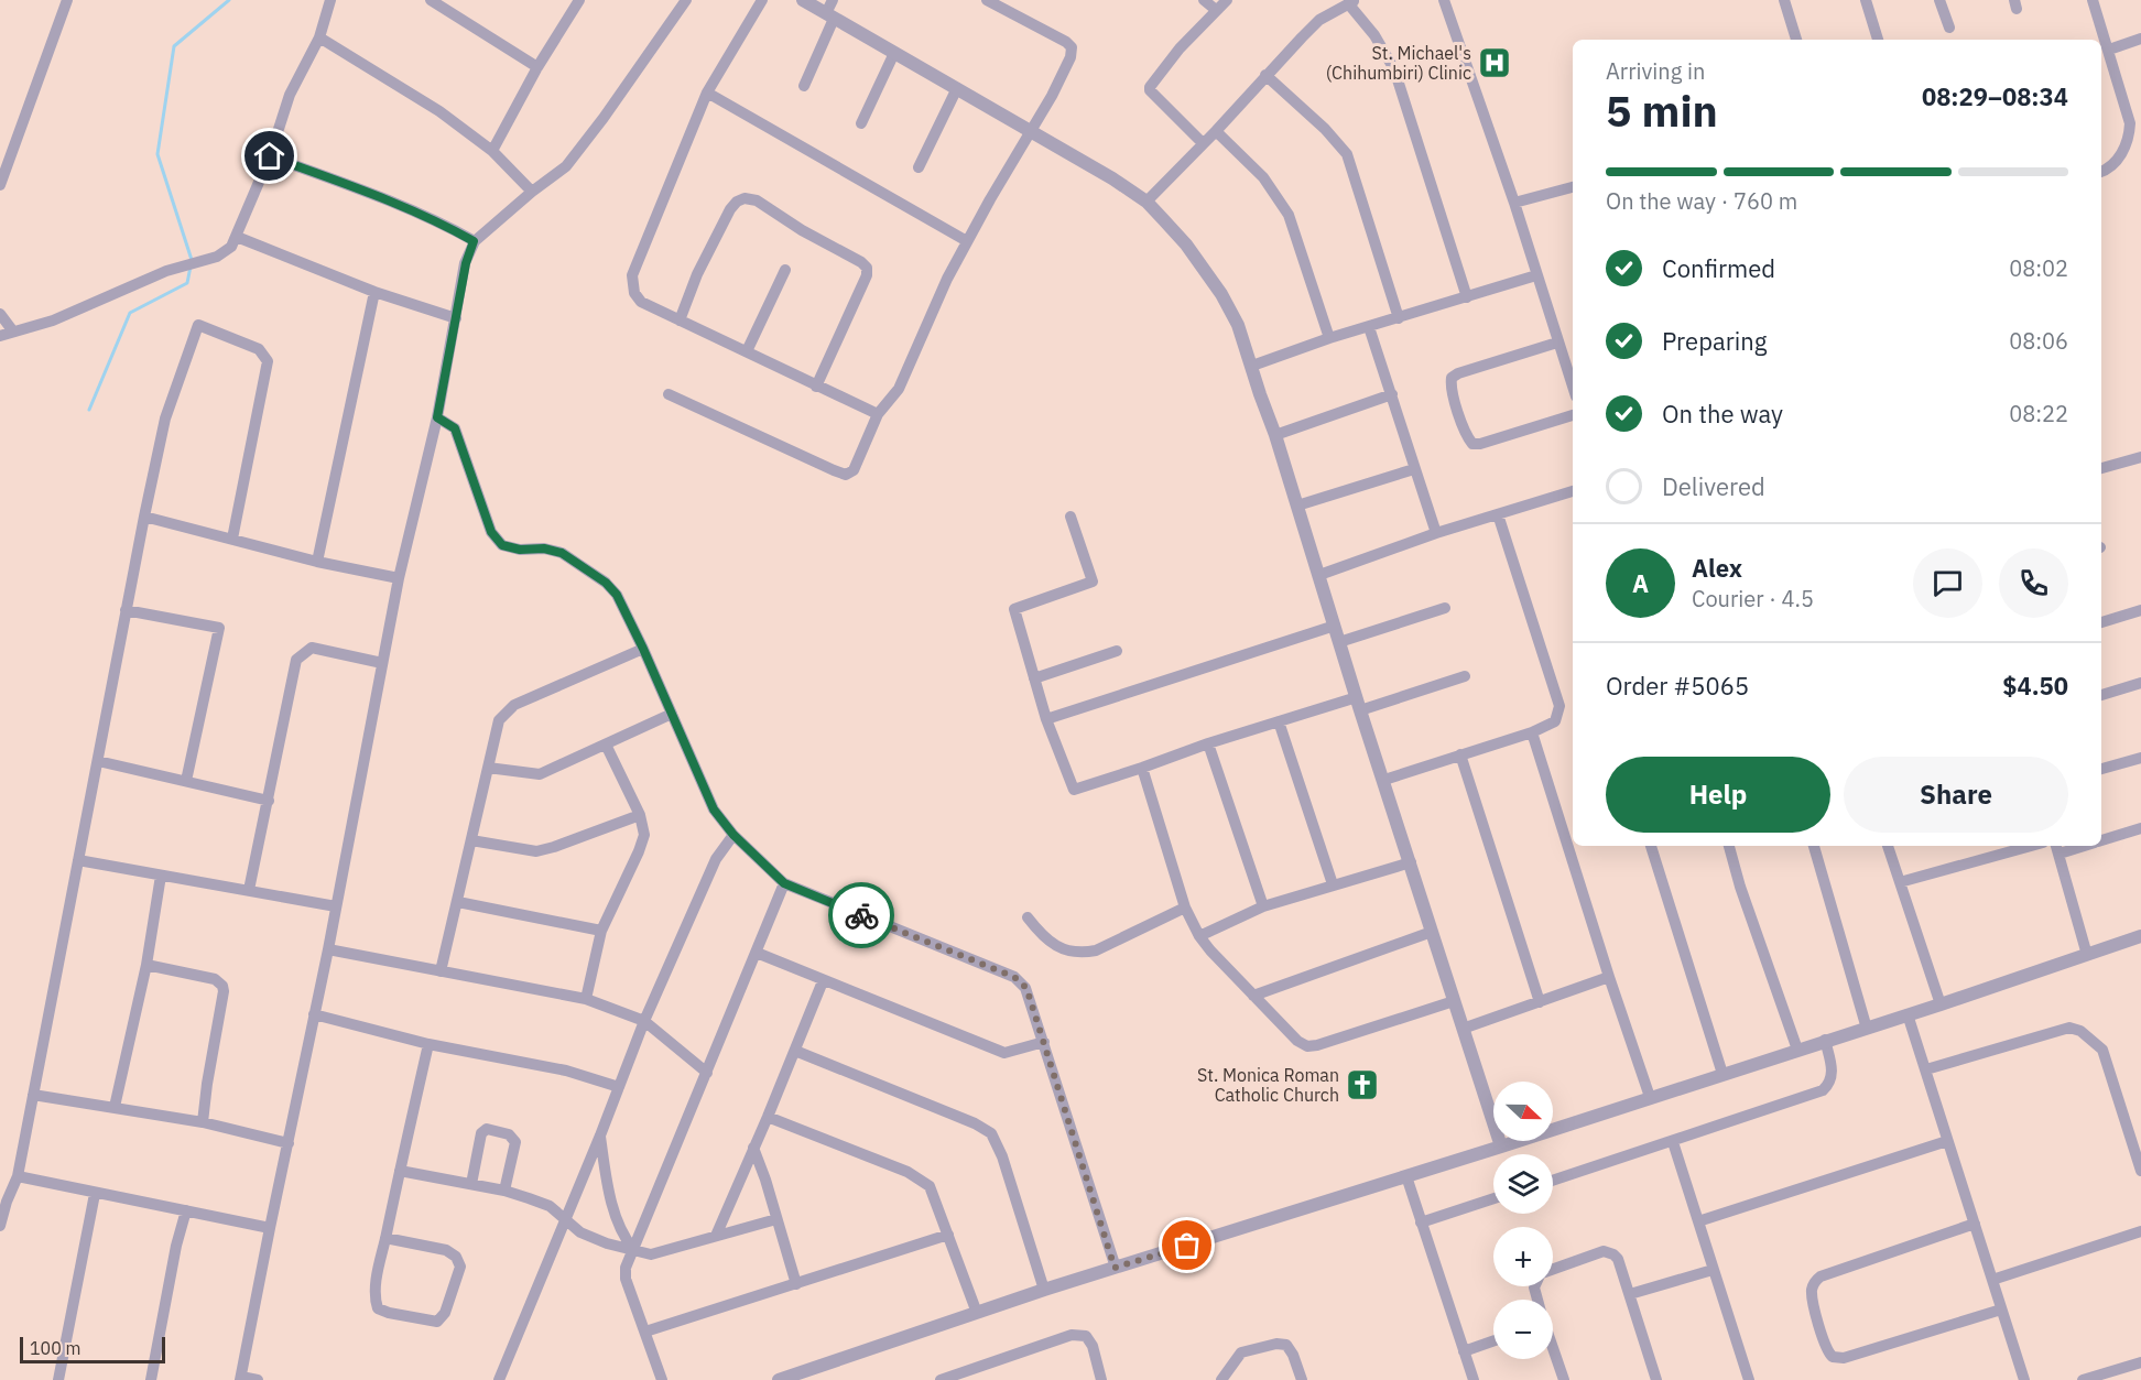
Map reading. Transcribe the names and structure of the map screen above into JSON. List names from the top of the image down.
{
  "places": {
    "hospital": ["St. Michael's (Chihumbiri) Clinic"],
    "church": ["St. Monica Roman Catholic Church"]
  },
  "scale_bar": "100 m",
  "north": "right",
  "page": {
    "heading": ["5 min", "Arriving in", "08:29–08:34"],
    "panel": [
      "Alex",
      "Courier · 4.5",
      "Order #5065",
      "$4.50"
    ],
    "bar": "On the way · 760 m",
    "list": [
      ["Confirmed", "08:02"],
      ["Preparing", "08:06"],
      ["On the way", "08:22"],
      "Delivered"
    ],
    "round": "A",
    "buttons": ["Help", "Share"],
    "map_buttons": ["+", "−"],
    "scale": "100 m"
  }
}
